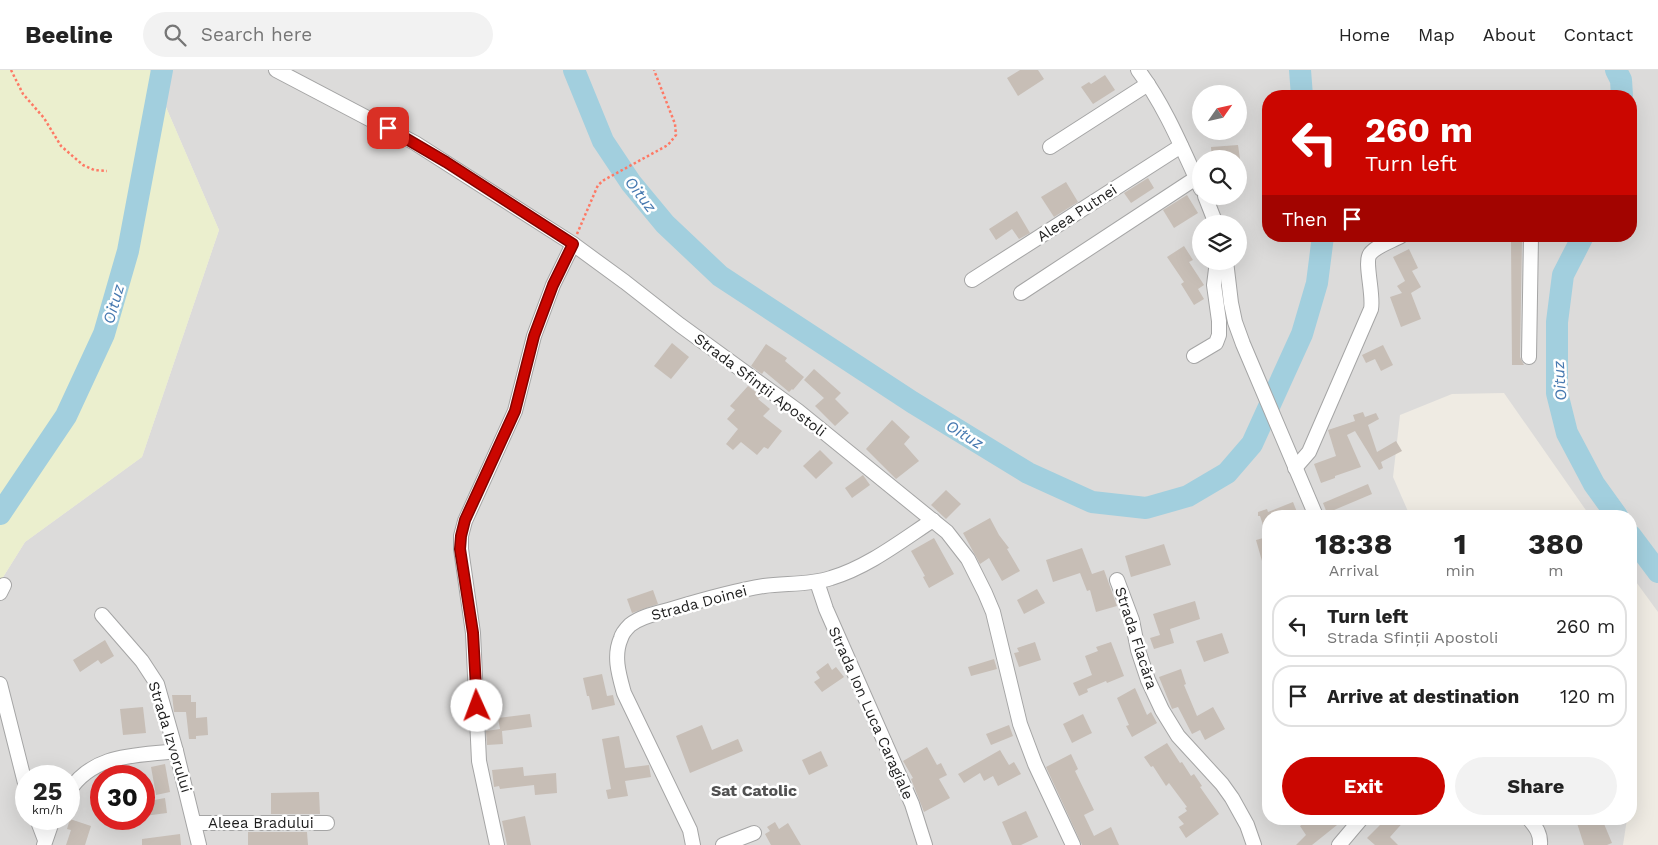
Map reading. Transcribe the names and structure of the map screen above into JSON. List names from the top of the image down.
{
  "streets": {
    "street": [
      "Aleea Putnei",
      "Strada Sfinții Apostoli",
      "Strada Doinei",
      "Strada Flacăra",
      "Strada Ion Luca Caragiale",
      "Strada Izvorului",
      "Aleea Bradului"
    ]
  },
  "crossings": [
    ["Strada Sfinții Apostoli", "Strada Doinei"],
    ["Strada Doinei", "Strada Ion Luca Caragiale"],
    ["Strada Izvorului", "Aleea Bradului"]
  ],
  "districts": ["Sat Catolic"],
  "water": ["Oituz"],
  "north": "top right",
  "page": {
    "header": "Beeline",
    "search": "Search here",
    "nav": [
      "Home",
      "Map",
      "About",
      "Contact"
    ],
    "turn": ["260 m", "Turn left"],
    "then": "Then",
    "eta": [
      "18:38",
      "Arrival",
      "1",
      "min",
      "380",
      "m"
    ],
    "list": [
      {
        "name": "Turn left",
        "note": "Strada Sfinții Apostoli",
        "value": "260 m"
      },
      {
        "name": "Arrive at destination",
        "value": "120 m"
      }
    ],
    "buttons": ["Exit", "Share"],
    "speed": "25 km/h",
    "limit": "30"
  }
}
